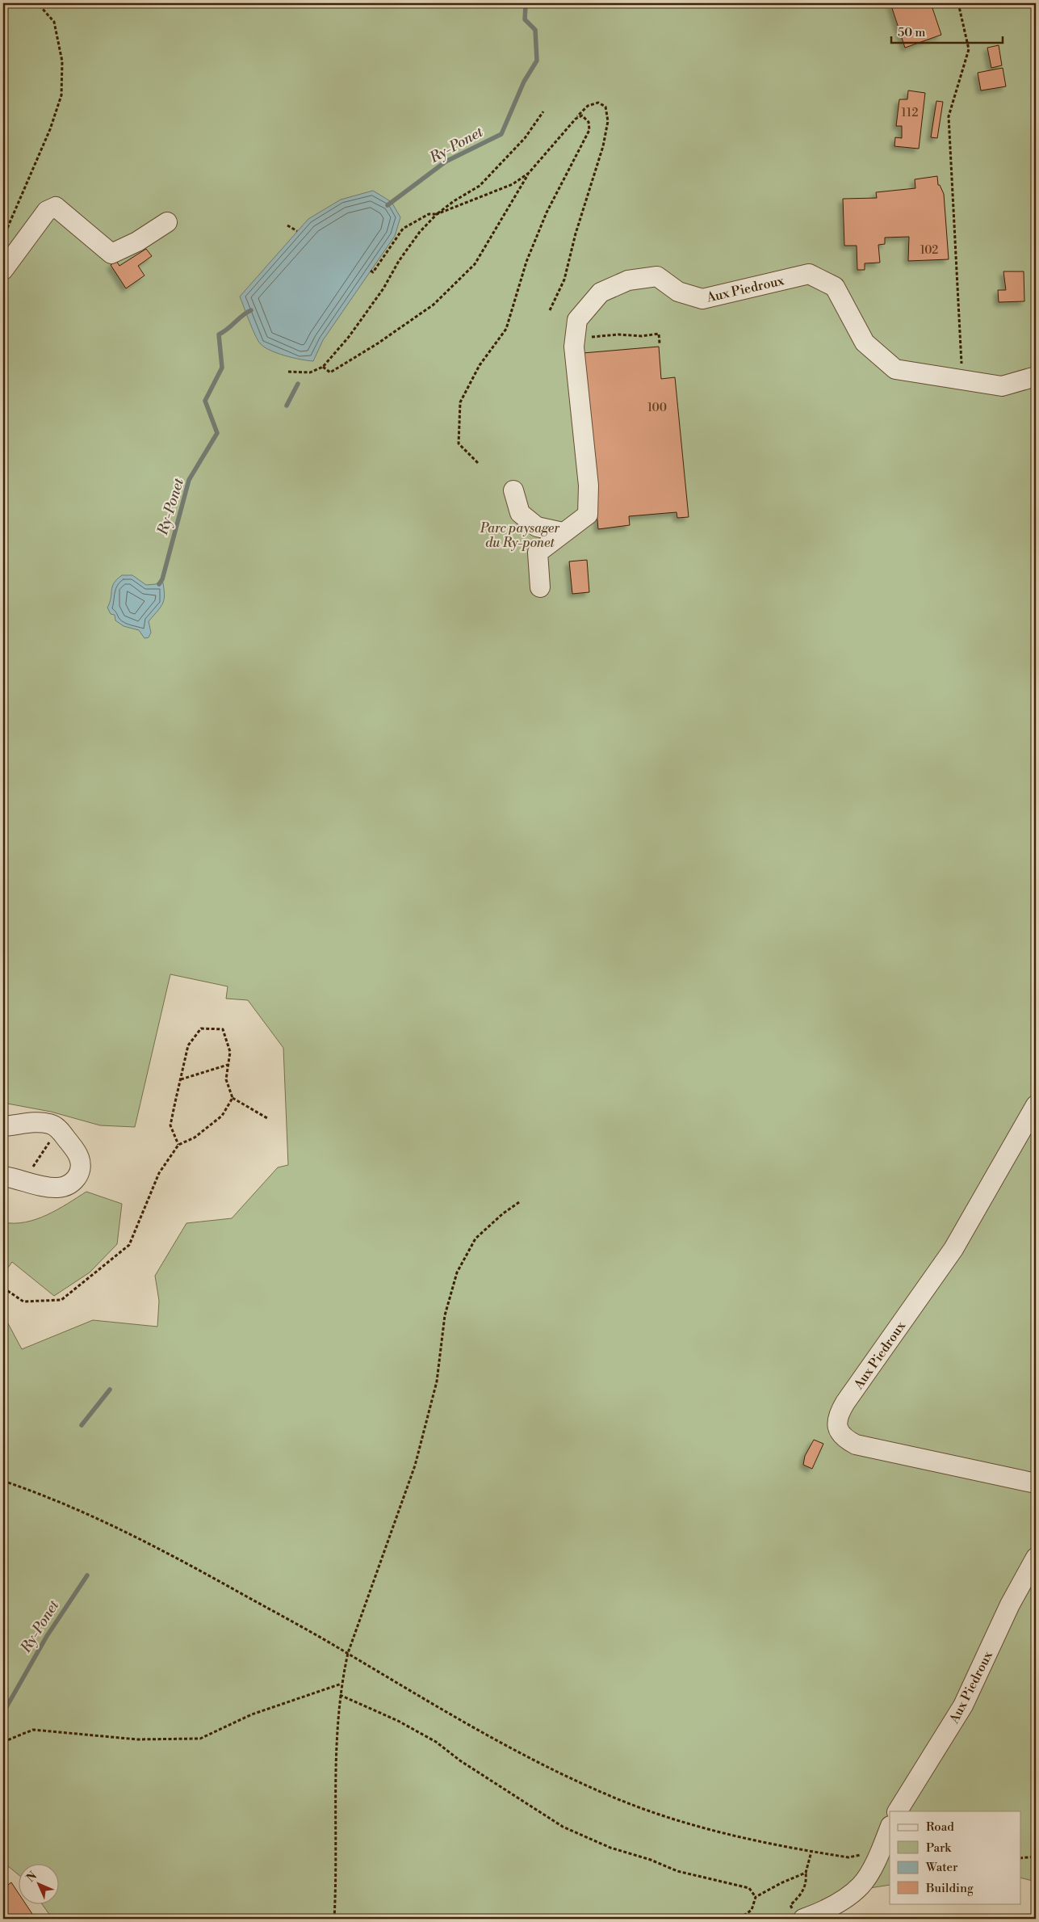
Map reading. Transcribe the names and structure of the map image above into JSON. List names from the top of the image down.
{
  "streets": {
    "street": ["Aux Piedroux"]
  },
  "water": ["Ry-Ponet"],
  "parks": ["Parc paysager du Ry-ponet"],
  "house_numbers": ["112", "102", "100"],
  "legend": [
    "Road",
    "Park",
    "Water",
    "Building"
  ],
  "scale_bar": "50 m",
  "north": "top left"
}
